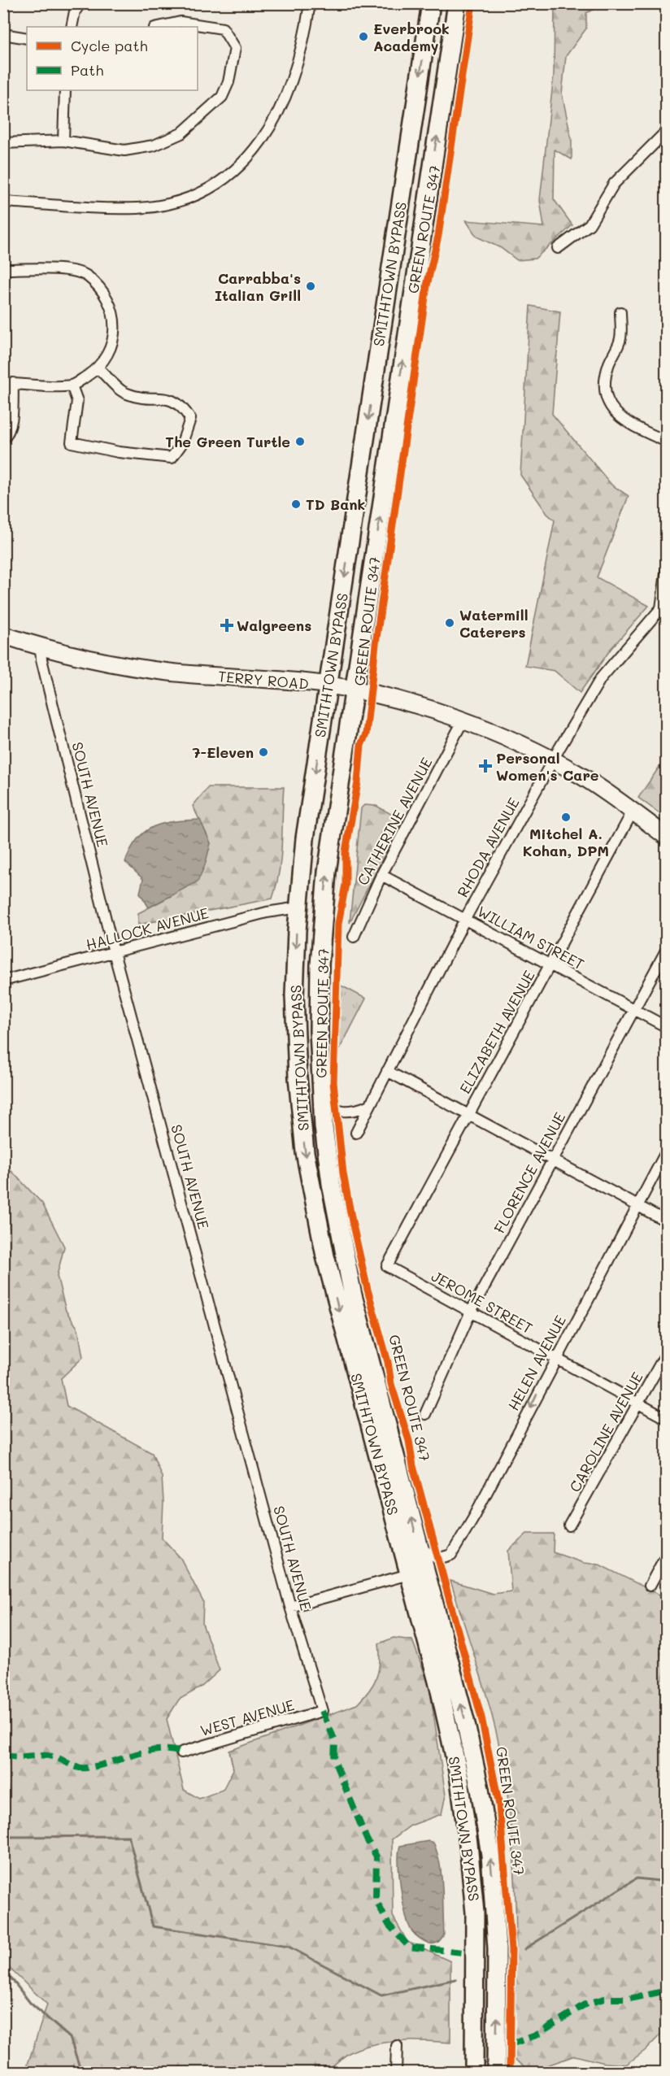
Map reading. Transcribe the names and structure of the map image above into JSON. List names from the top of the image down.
{
  "streets": {
    "highway": ["SMITHTOWN BYPASS"],
    "main road": ["TERRY ROAD"],
    "street": [
      "SOUTH AVENUE",
      "CATHERINE AVENUE",
      "RHODA AVENUE",
      "HALLOCK AVENUE",
      "WILLIAM STREET",
      "ELIZABETH AVENUE",
      "FLORENCE AVENUE",
      "JEROME STREET",
      "HELEN AVENUE",
      "CAROLINE AVENUE",
      "WEST AVENUE"
    ],
    "cycle path": ["GREEN ROUTE 347"]
  },
  "crossings": [
    ["SMITHTOWN BYPASS", "TERRY ROAD"],
    ["SMITHTOWN BYPASS", "HALLOCK AVENUE"],
    ["SMITHTOWN BYPASS", "HELEN AVENUE"],
    ["TERRY ROAD", "SOUTH AVENUE"],
    ["TERRY ROAD", "CATHERINE AVENUE"],
    ["TERRY ROAD", "RHODA AVENUE"],
    ["TERRY ROAD", "ELIZABETH AVENUE"],
    ["SOUTH AVENUE", "HALLOCK AVENUE"],
    ["SOUTH AVENUE", "WEST AVENUE"],
    ["CATHERINE AVENUE", "WILLIAM STREET"],
    ["RHODA AVENUE", "WILLIAM STREET"],
    ["WILLIAM STREET", "ELIZABETH AVENUE"],
    ["WILLIAM STREET", "FLORENCE AVENUE"],
    ["ELIZABETH AVENUE", "JEROME STREET"],
    ["FLORENCE AVENUE", "JEROME STREET"],
    ["JEROME STREET", "HELEN AVENUE"],
    ["JEROME STREET", "CAROLINE AVENUE"]
  ],
  "one_way": ["HELEN AVENUE"],
  "places": {
    "other": [
      "Everbrook Academy",
      "Carrabba's Italian Grill",
      "The Green Turtle",
      "TD Bank",
      "Watermill Caterers",
      "7-Eleven",
      "Mitchel A. Kohan, DPM"
    ],
    "health": ["Walgreens", "Personal Women's Care"]
  },
  "legend": ["Cycle path", "Path"]
}
